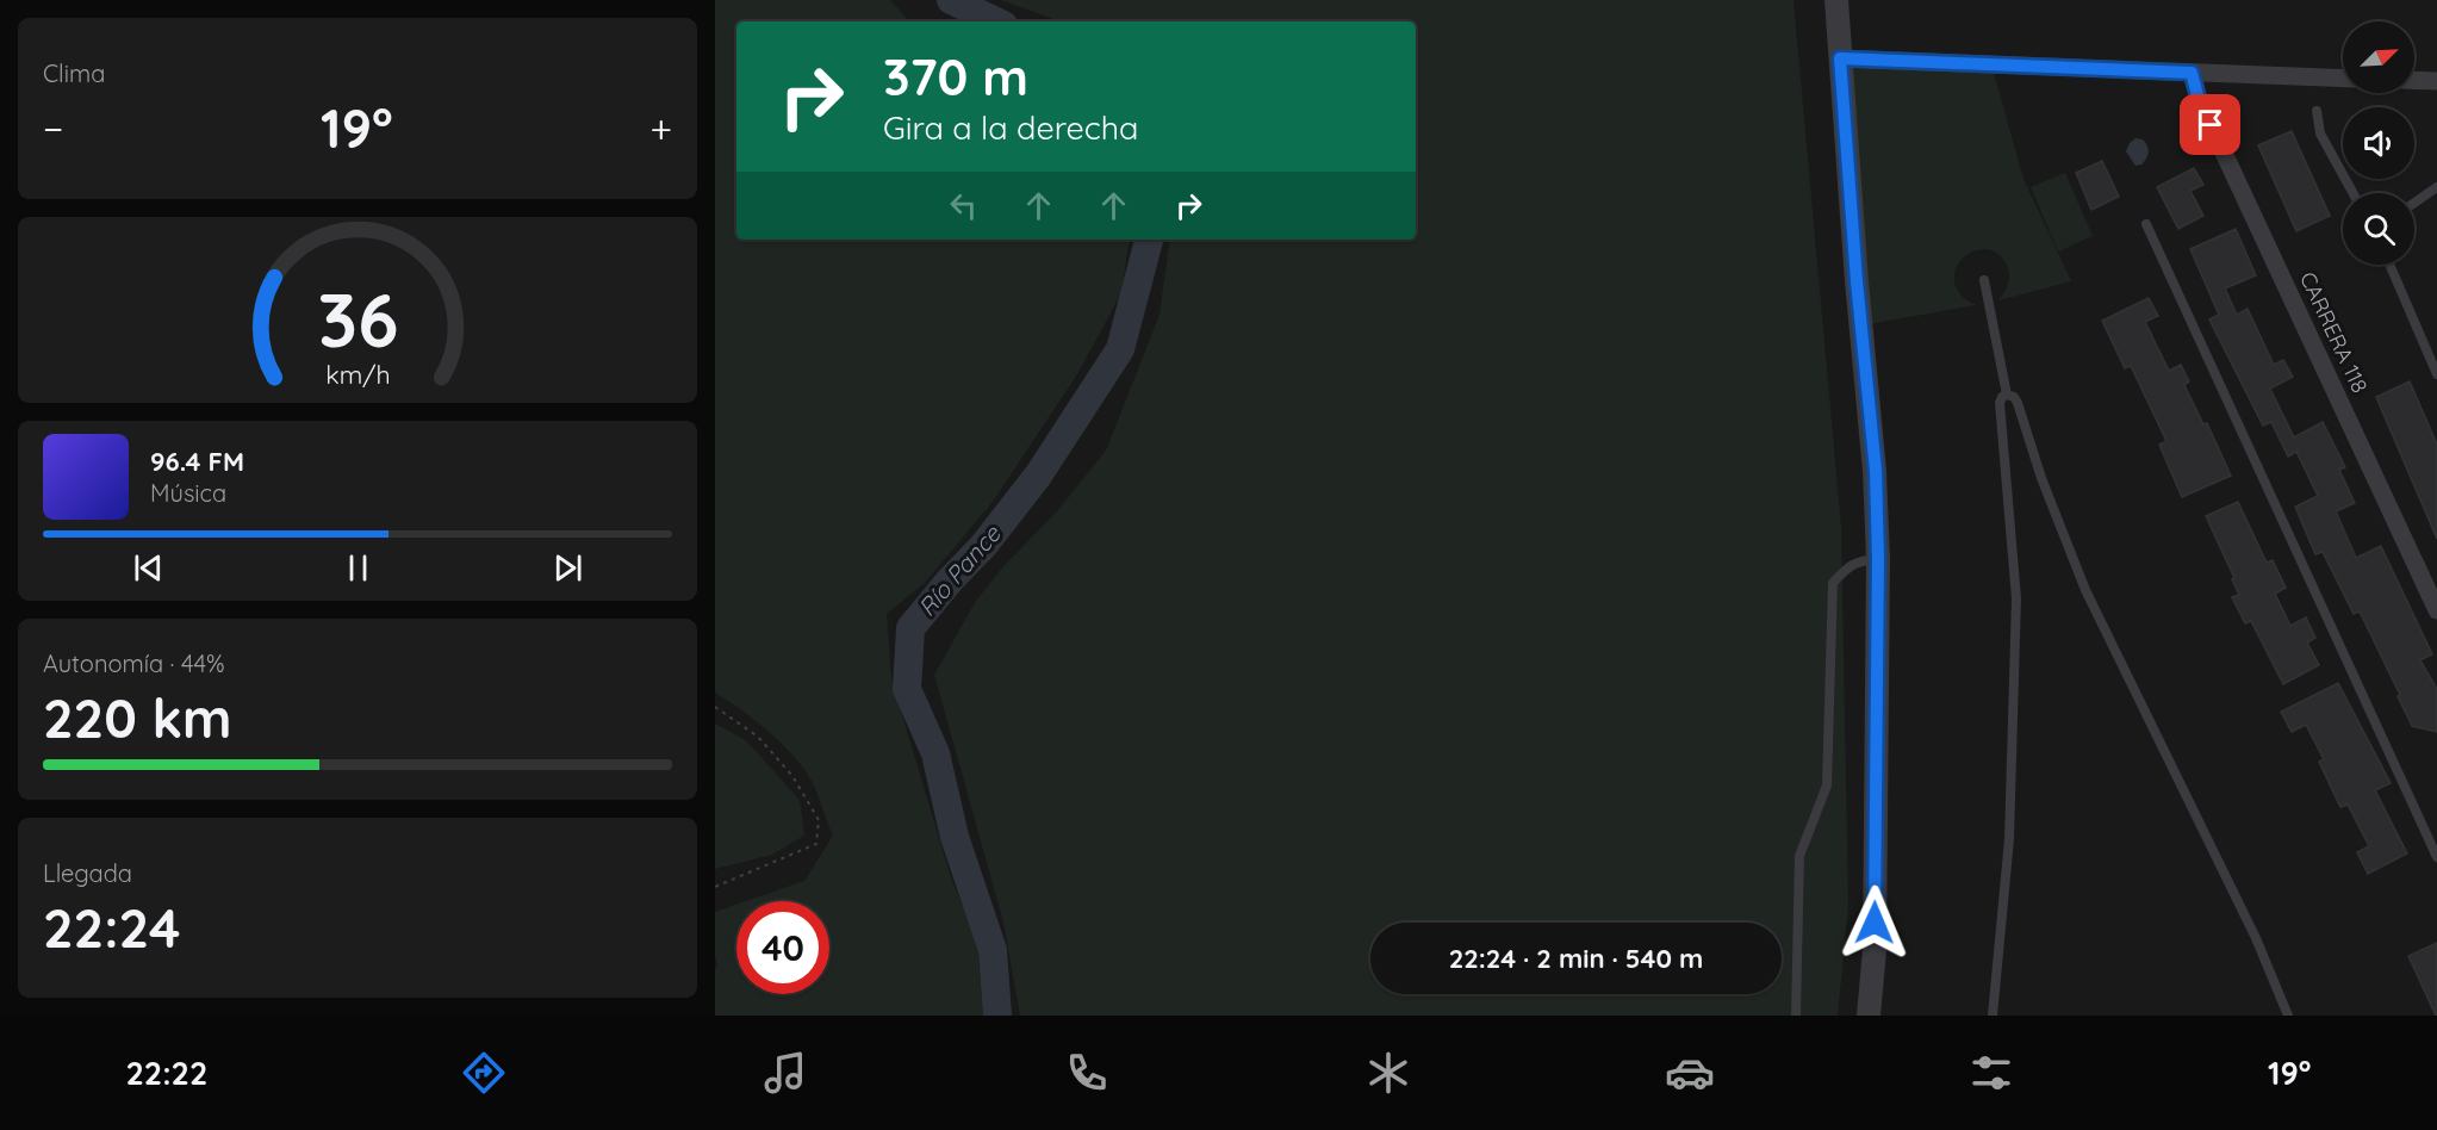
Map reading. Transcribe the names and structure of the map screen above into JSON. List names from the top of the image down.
{
  "streets": {
    "street": ["CARRERA 118"]
  },
  "water": ["Río Pance"],
  "north": "top right",
  "page": {
    "tile": [
      "Clima",
      ["Autonomía · 44%", "220 km"],
      ["Llegada", "22:24"]
    ],
    "turn": ["370 m", "Gira a la derecha"],
    "heat": ["−", "19°", "+"],
    "song": ["96.4 FM", "Música"],
    "limit": "40",
    "trip": "22:24 · 2 min · 540 m",
    "tabs": ["22:22", "19°"],
    "gauge": ["36", "km/h"]
  }
}
